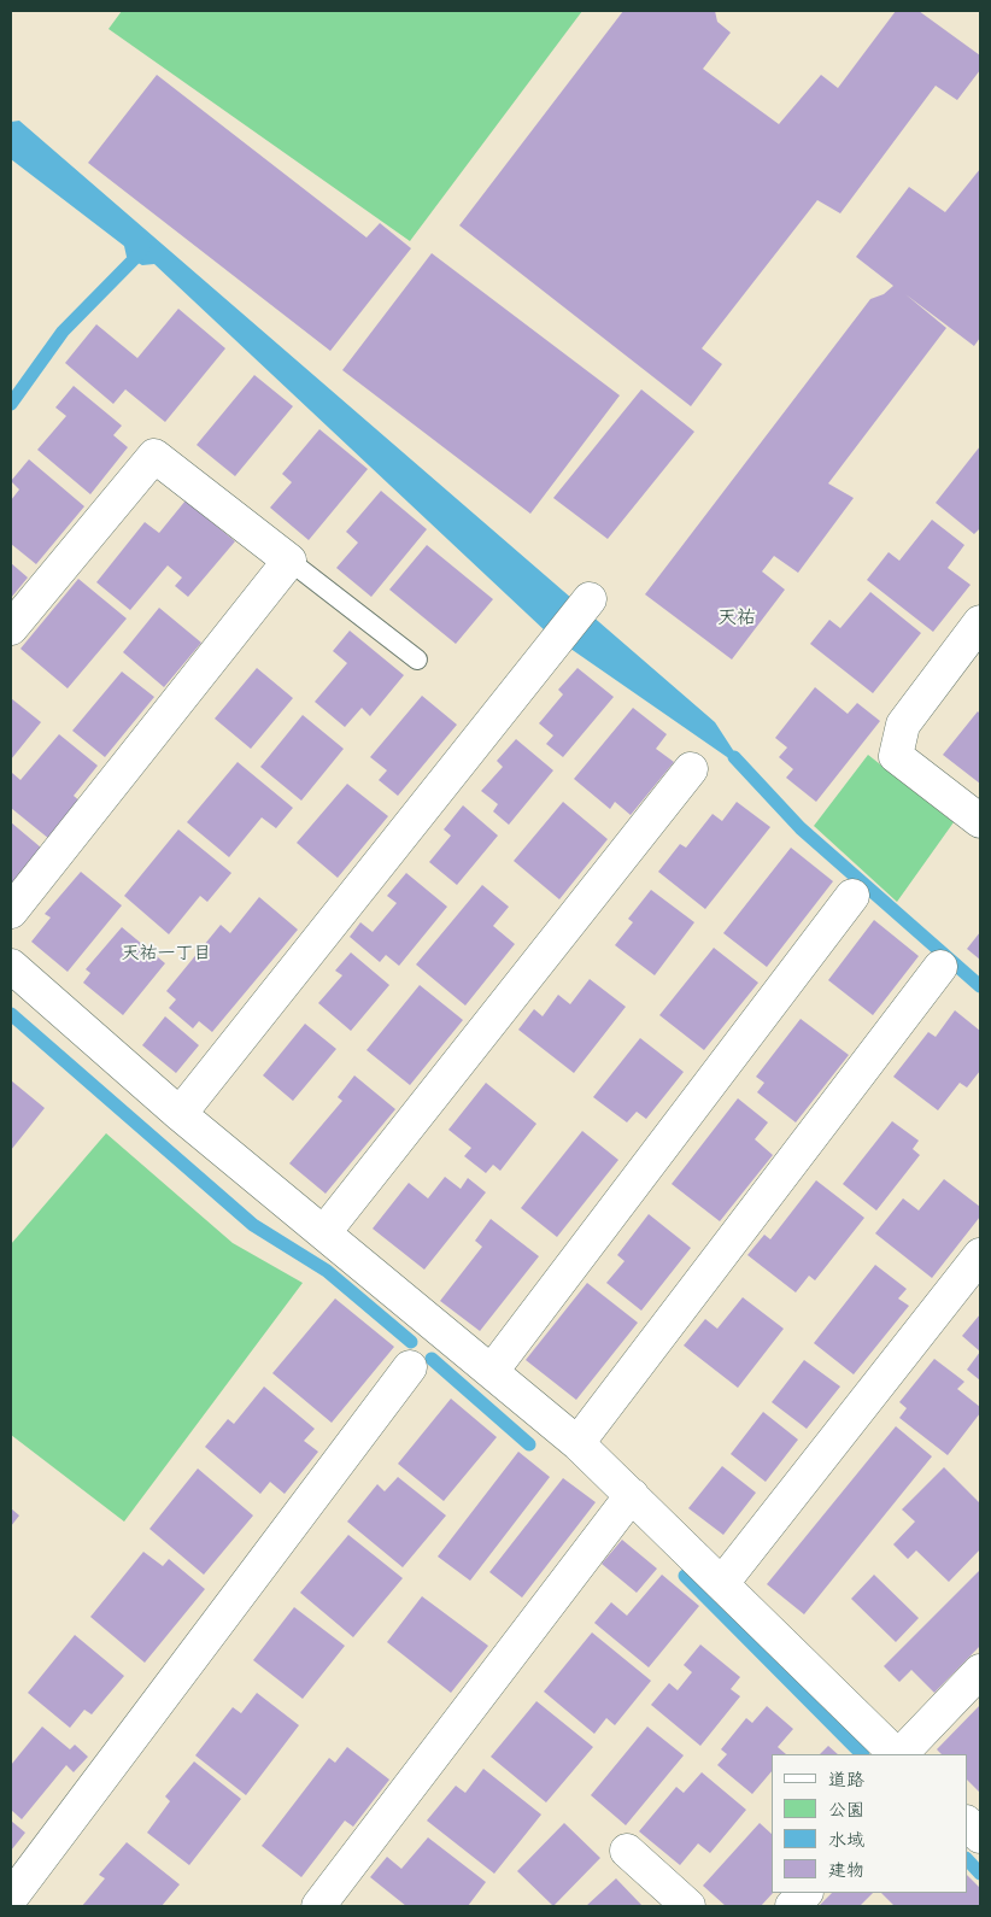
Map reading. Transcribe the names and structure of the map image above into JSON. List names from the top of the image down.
{
  "districts": ["天祐", "天祐一丁目"],
  "legend": [
    "道路",
    "公園",
    "水域",
    "建物"
  ]
}
